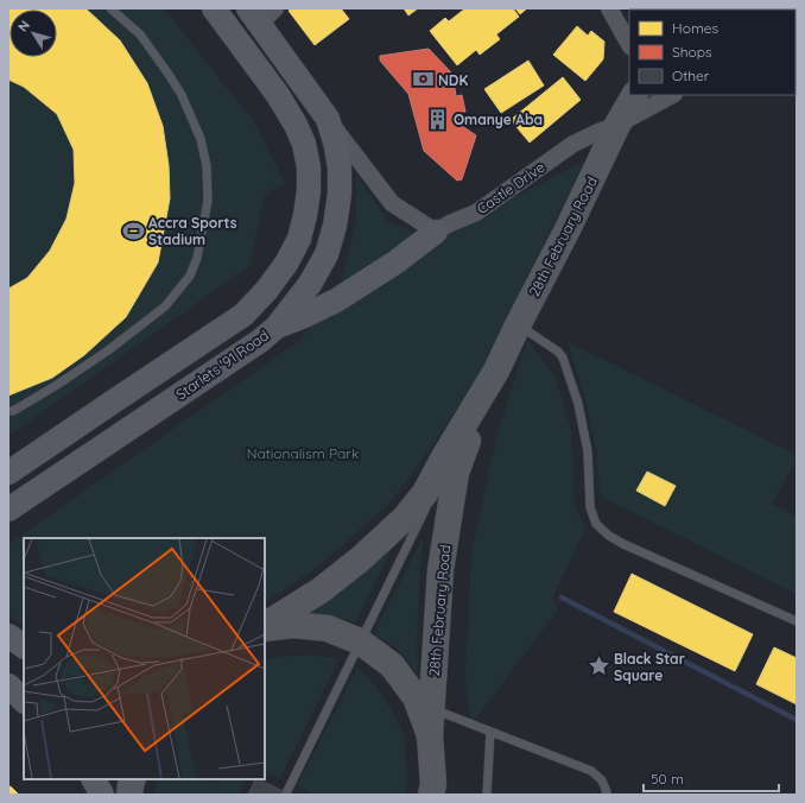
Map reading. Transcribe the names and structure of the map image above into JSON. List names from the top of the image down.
{
  "streets": {
    "main road": ["28th February Road", "Starlets '91 Road"],
    "street": ["Castle Drive"]
  },
  "crossings": [
    ["Castle Drive", "28th February Road"]
  ],
  "parks": ["Nationalism Park"],
  "places": {
    "bank": ["NDK"],
    "building": ["Omanye Aba"],
    "sports": ["Accra Sports Stadium"],
    "place": ["Black Star Square"]
  },
  "legend": ["Homes", "Shops", "Other"],
  "scale_bar": "50 m",
  "north": "top left"
}
